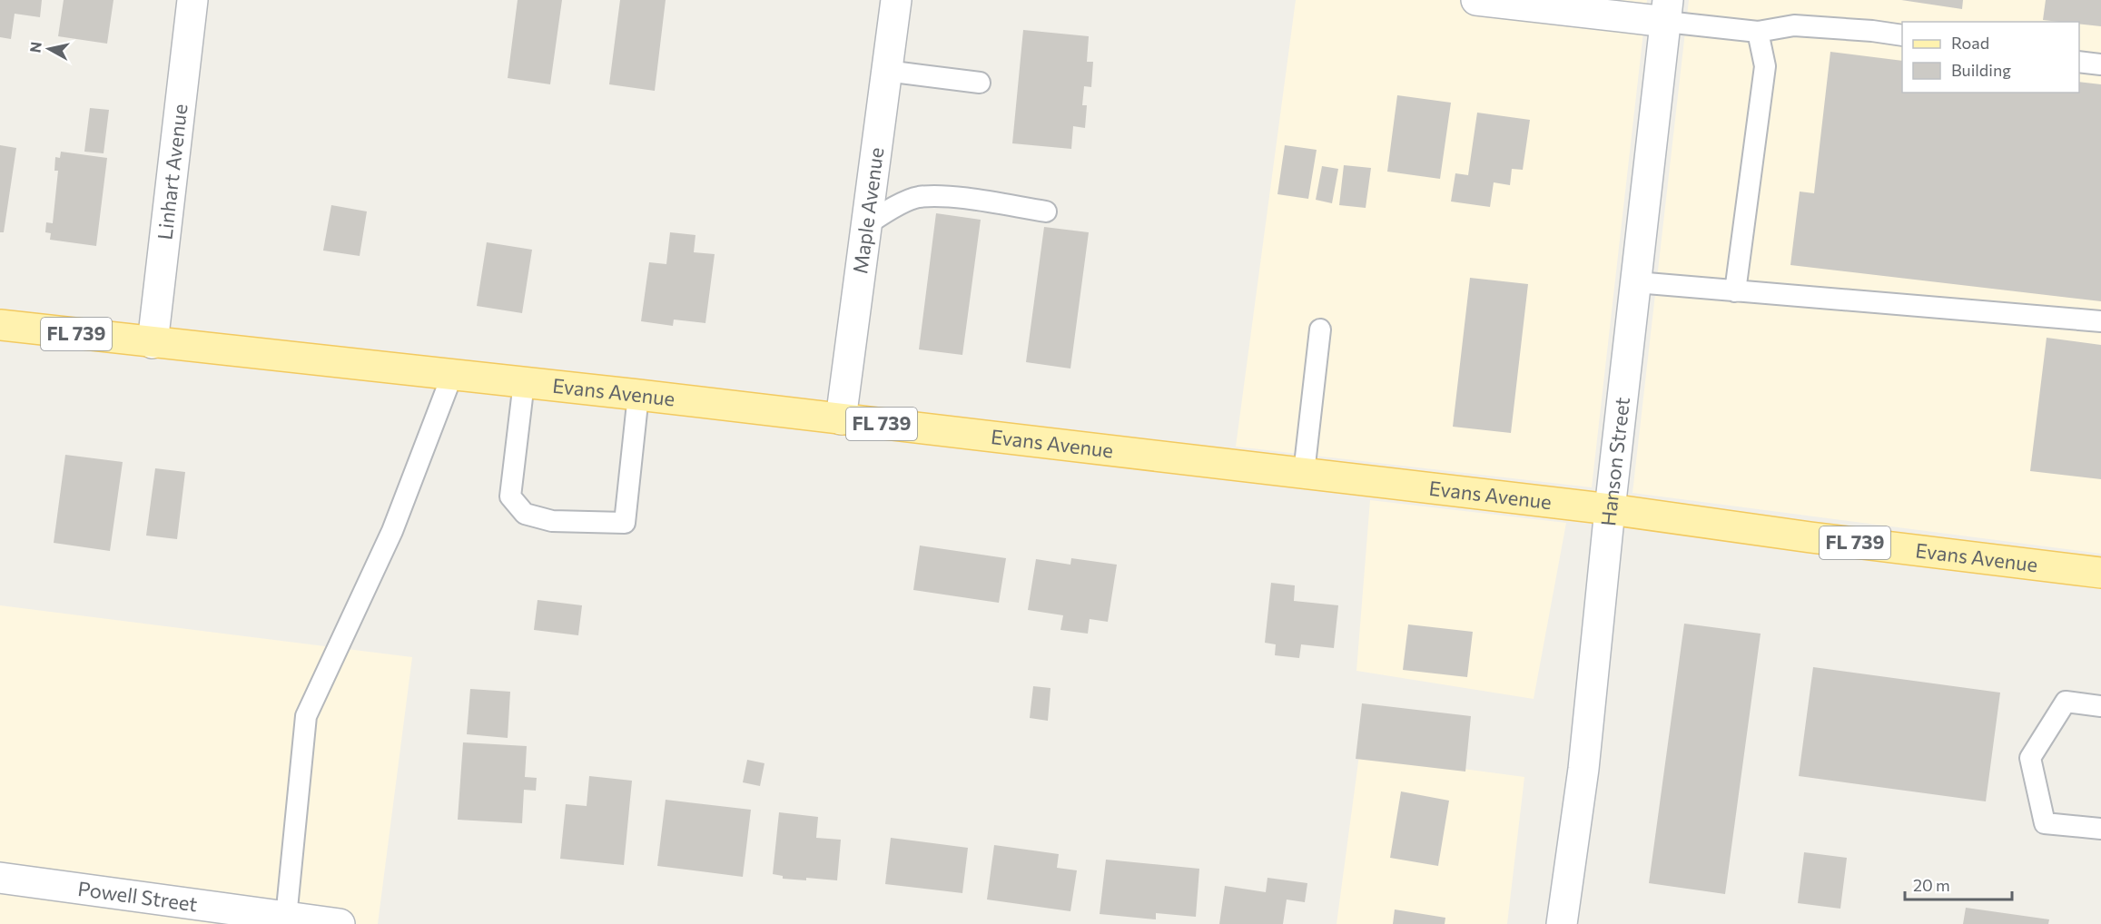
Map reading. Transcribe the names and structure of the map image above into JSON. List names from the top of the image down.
{
  "streets": {
    "main road": ["FL 739", "Evans Avenue"],
    "street": [
      "Linhart Avenue",
      "Maple Avenue",
      "Hanson Street",
      "Powell Street"
    ]
  },
  "crossings": [
    ["Linhart Avenue", "Evans Avenue"],
    ["Maple Avenue", "Evans Avenue"],
    ["Evans Avenue", "Hanson Street"]
  ],
  "legend": ["Road", "Building"],
  "scale_bar": "20 m",
  "north": "left"
}
